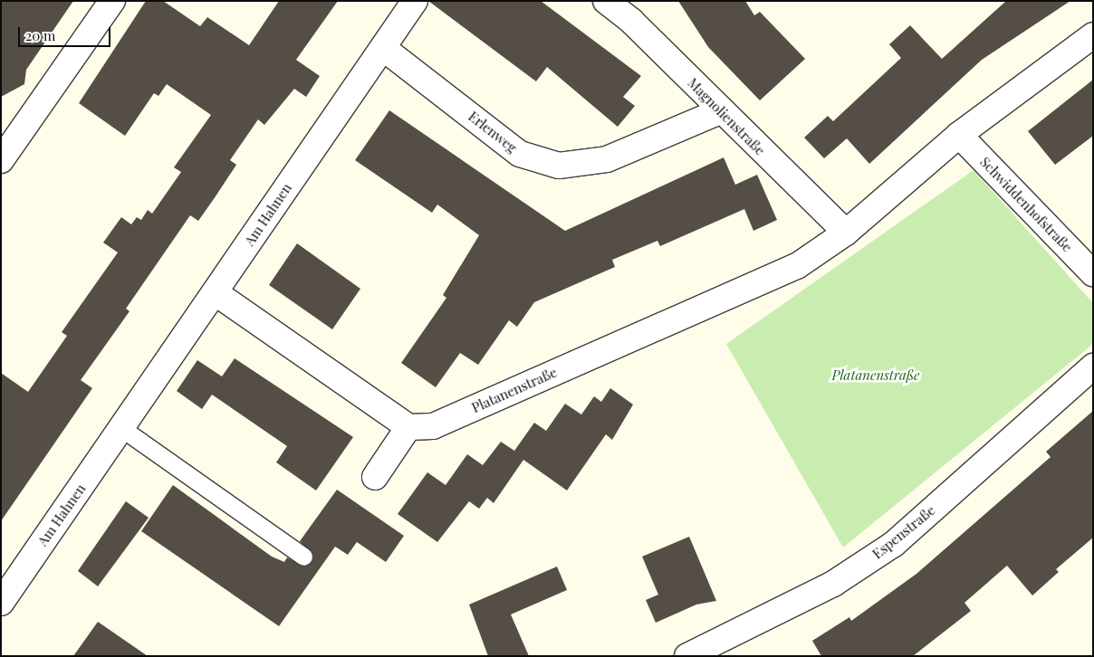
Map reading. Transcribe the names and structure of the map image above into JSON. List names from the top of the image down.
{
  "streets": {
    "street": [
      "Magnolienstraße",
      "Erlenweg",
      "Schwiddenhofstraße",
      "Am Hahnen",
      "Platanenstraße",
      "Espenstraße"
    ]
  },
  "crossings": [
    ["Magnolienstraße", "Erlenweg"],
    ["Magnolienstraße", "Platanenstraße"],
    ["Erlenweg", "Am Hahnen"],
    ["Schwiddenhofstraße", "Platanenstraße"]
  ],
  "parks": ["Platanenstraße"],
  "scale_bar": "20 m"
}
